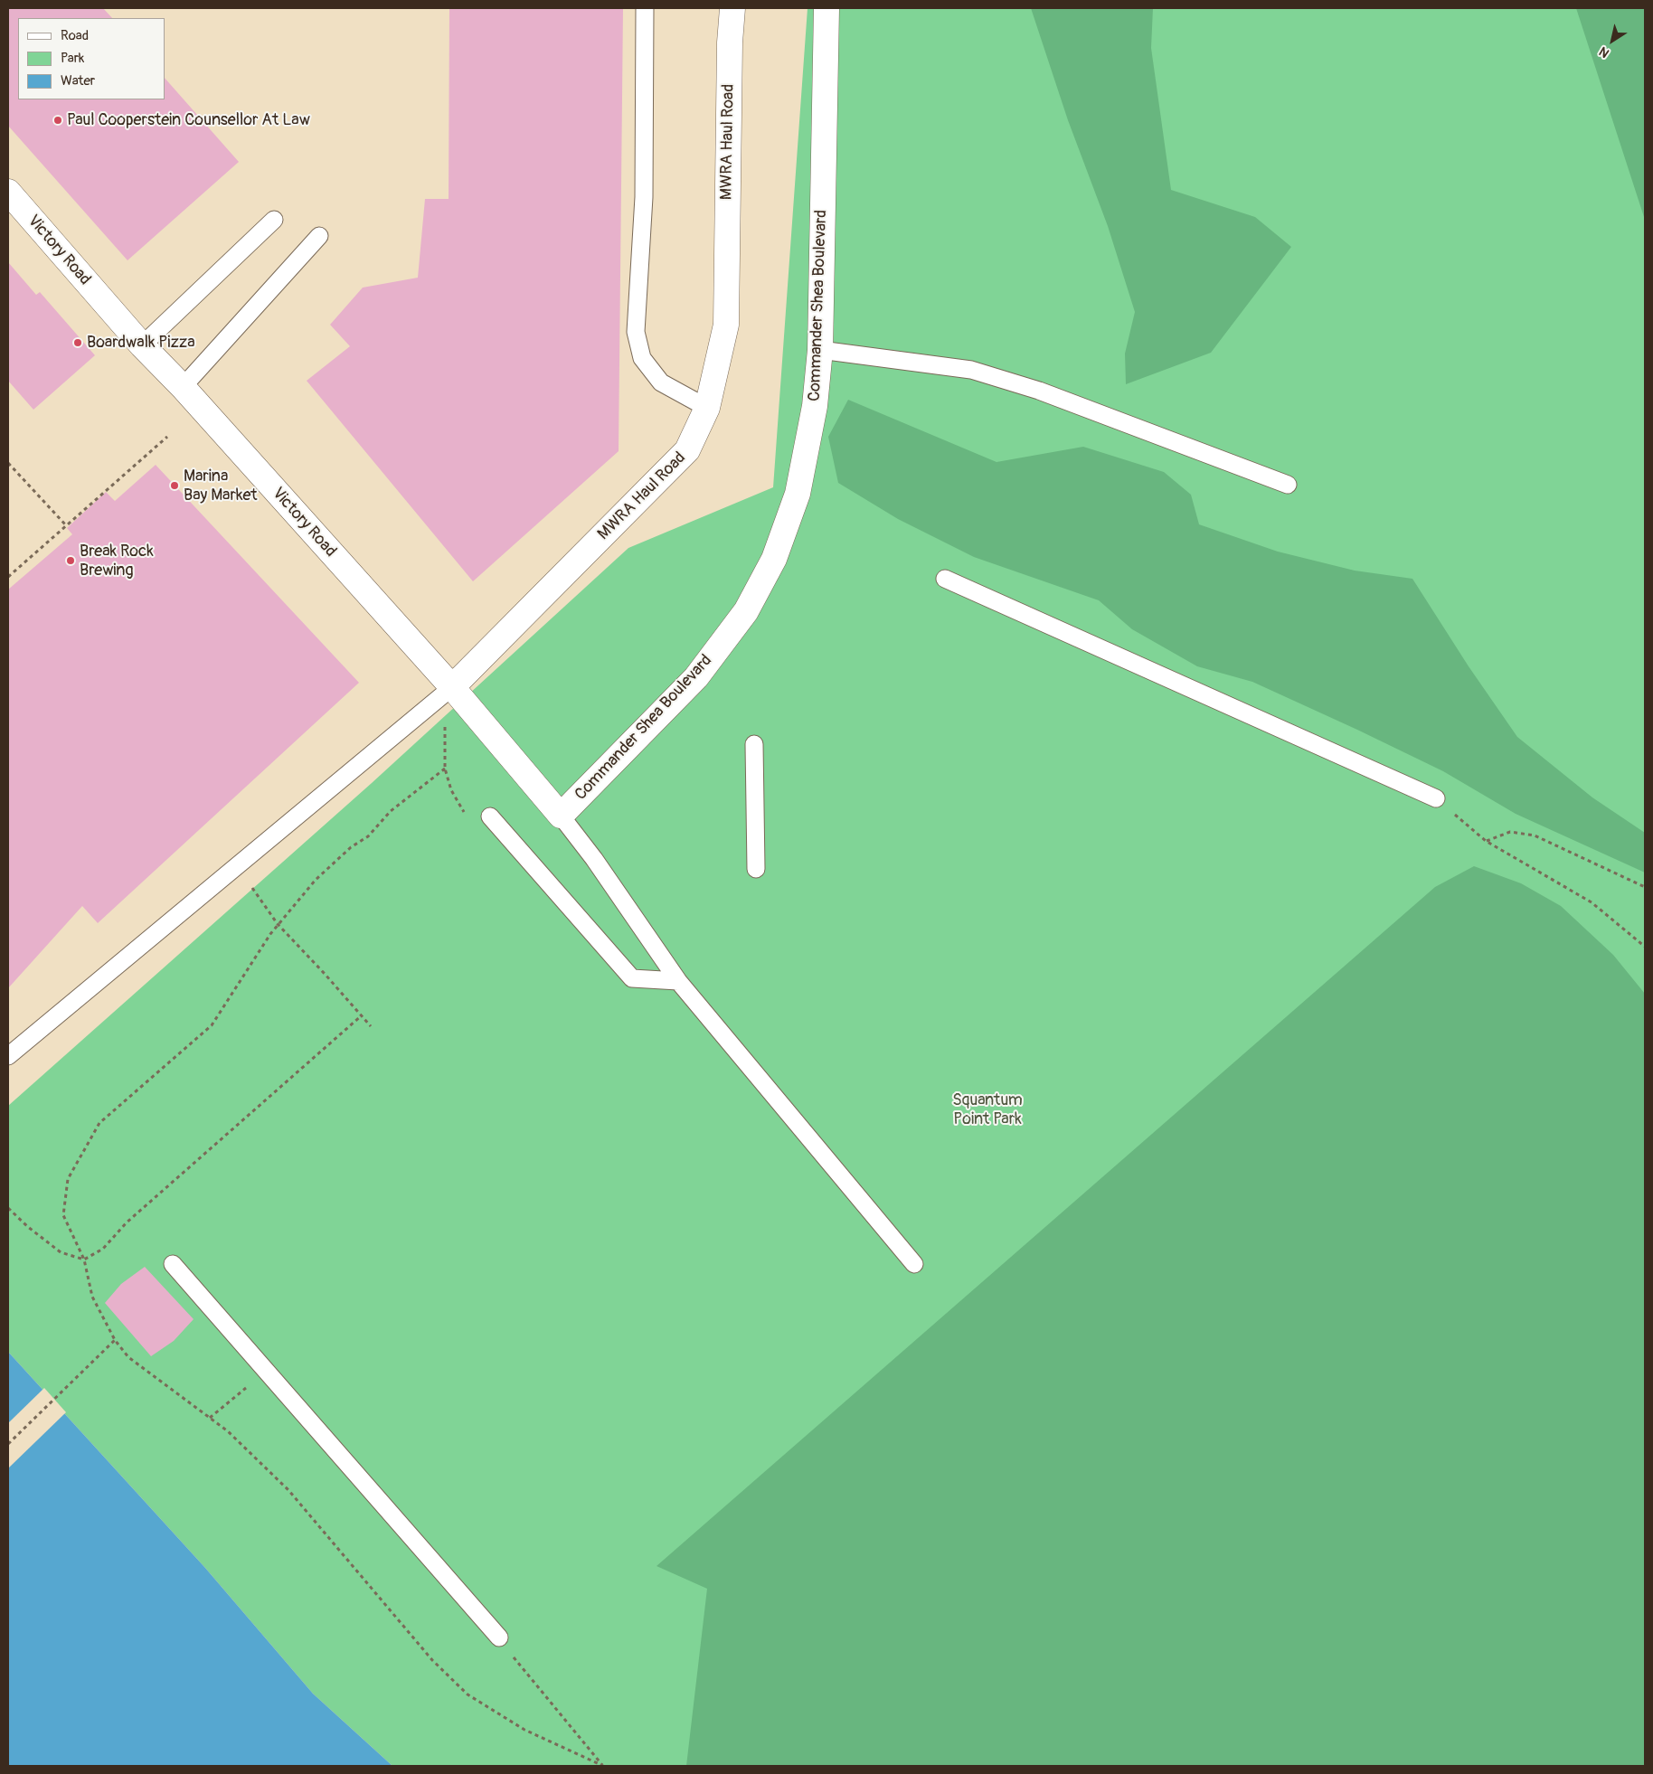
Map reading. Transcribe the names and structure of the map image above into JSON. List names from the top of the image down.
{
  "streets": {
    "street": ["MWRA Haul Road", "Victory Road", "Commander Shea Boulevard"]
  },
  "crossings": [
    ["MWRA Haul Road", "Victory Road"],
    ["Victory Road", "Commander Shea Boulevard"]
  ],
  "parks": ["Squantum Point Park"],
  "places": [
    "Paul Cooperstein Counsellor At Law",
    "Boardwalk Pizza",
    "Marina Bay Market",
    "Break Rock Brewing"
  ],
  "legend": ["Road", "Park", "Water"],
  "north": "bottom left"
}
